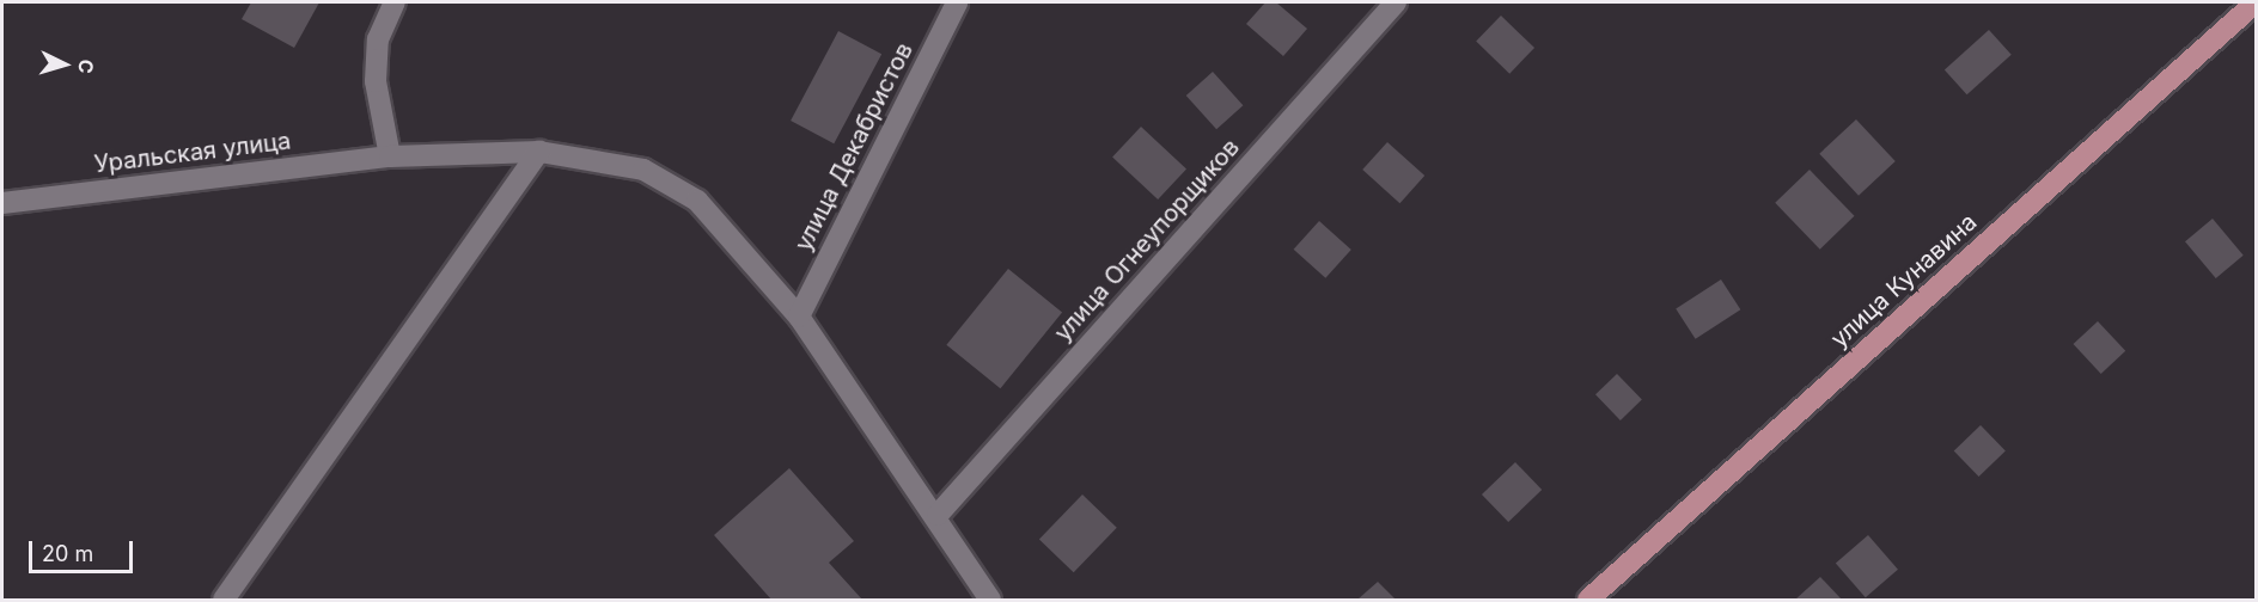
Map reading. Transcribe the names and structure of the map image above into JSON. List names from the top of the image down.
{
  "streets": {
    "main road": ["улица Кунавина"],
    "street": ["улица Декабристов", "Уральская улица", "улица Огнеупорщиков"]
  },
  "crossings": [
    ["улица Декабристов", "Уральская улица"],
    ["Уральская улица", "улица Огнеупорщиков"]
  ],
  "scale_bar": "20 m",
  "north": "right"
}
